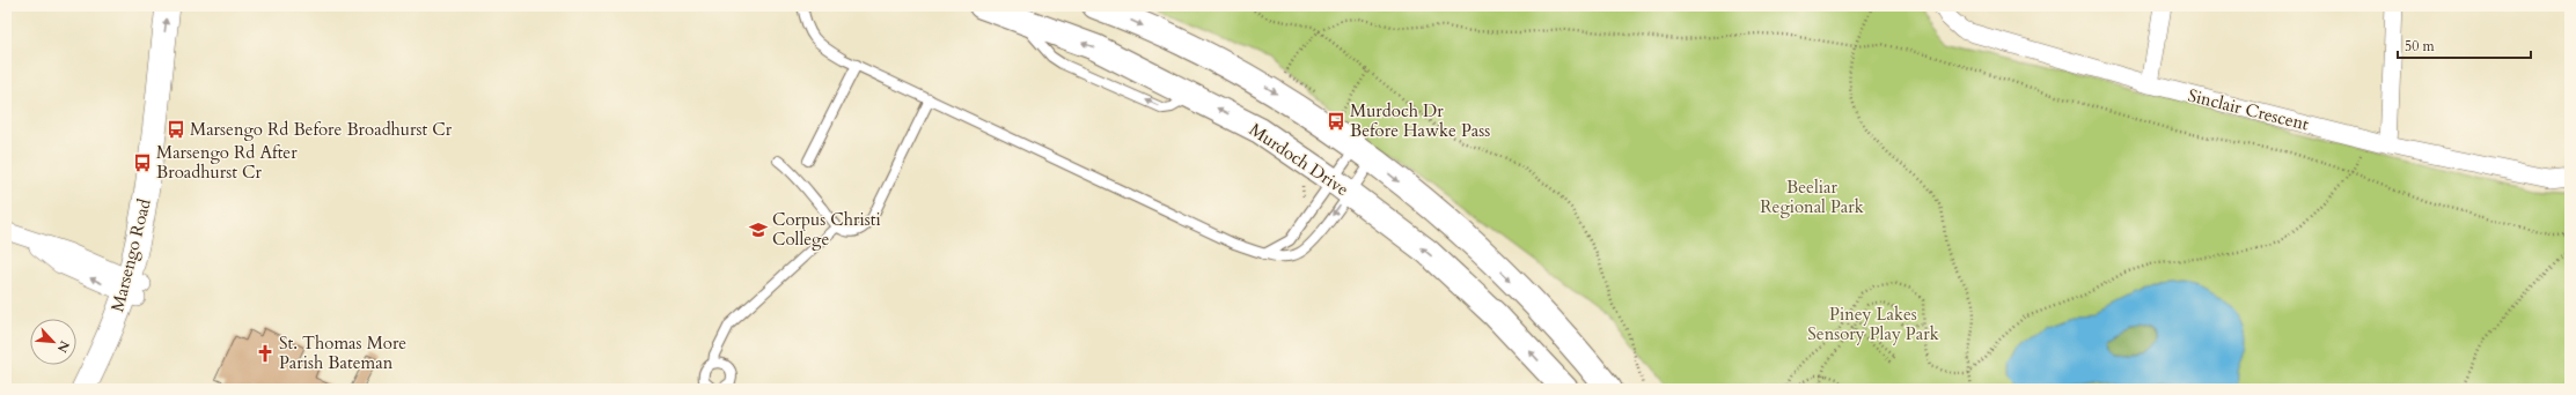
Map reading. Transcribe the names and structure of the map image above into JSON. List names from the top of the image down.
{
  "streets": {
    "main road": ["Murdoch Drive"],
    "street": ["Sinclair Crescent", "Marsengo Road"]
  },
  "parks": ["Beeliar Regional Park", "Piney Lakes Sensory Play Park"],
  "places": {
    "bus stop": ["Murdoch Dr Before Hawke Pass", "Marsengo Rd Before Broadhurst Cr", "Marsengo Rd After Broadhurst Cr"],
    "school or university": ["Corpus Christi College"],
    "church": ["St. Thomas More Parish Bateman"]
  },
  "scale_bar": "50 m",
  "north": "bottom right"
}
